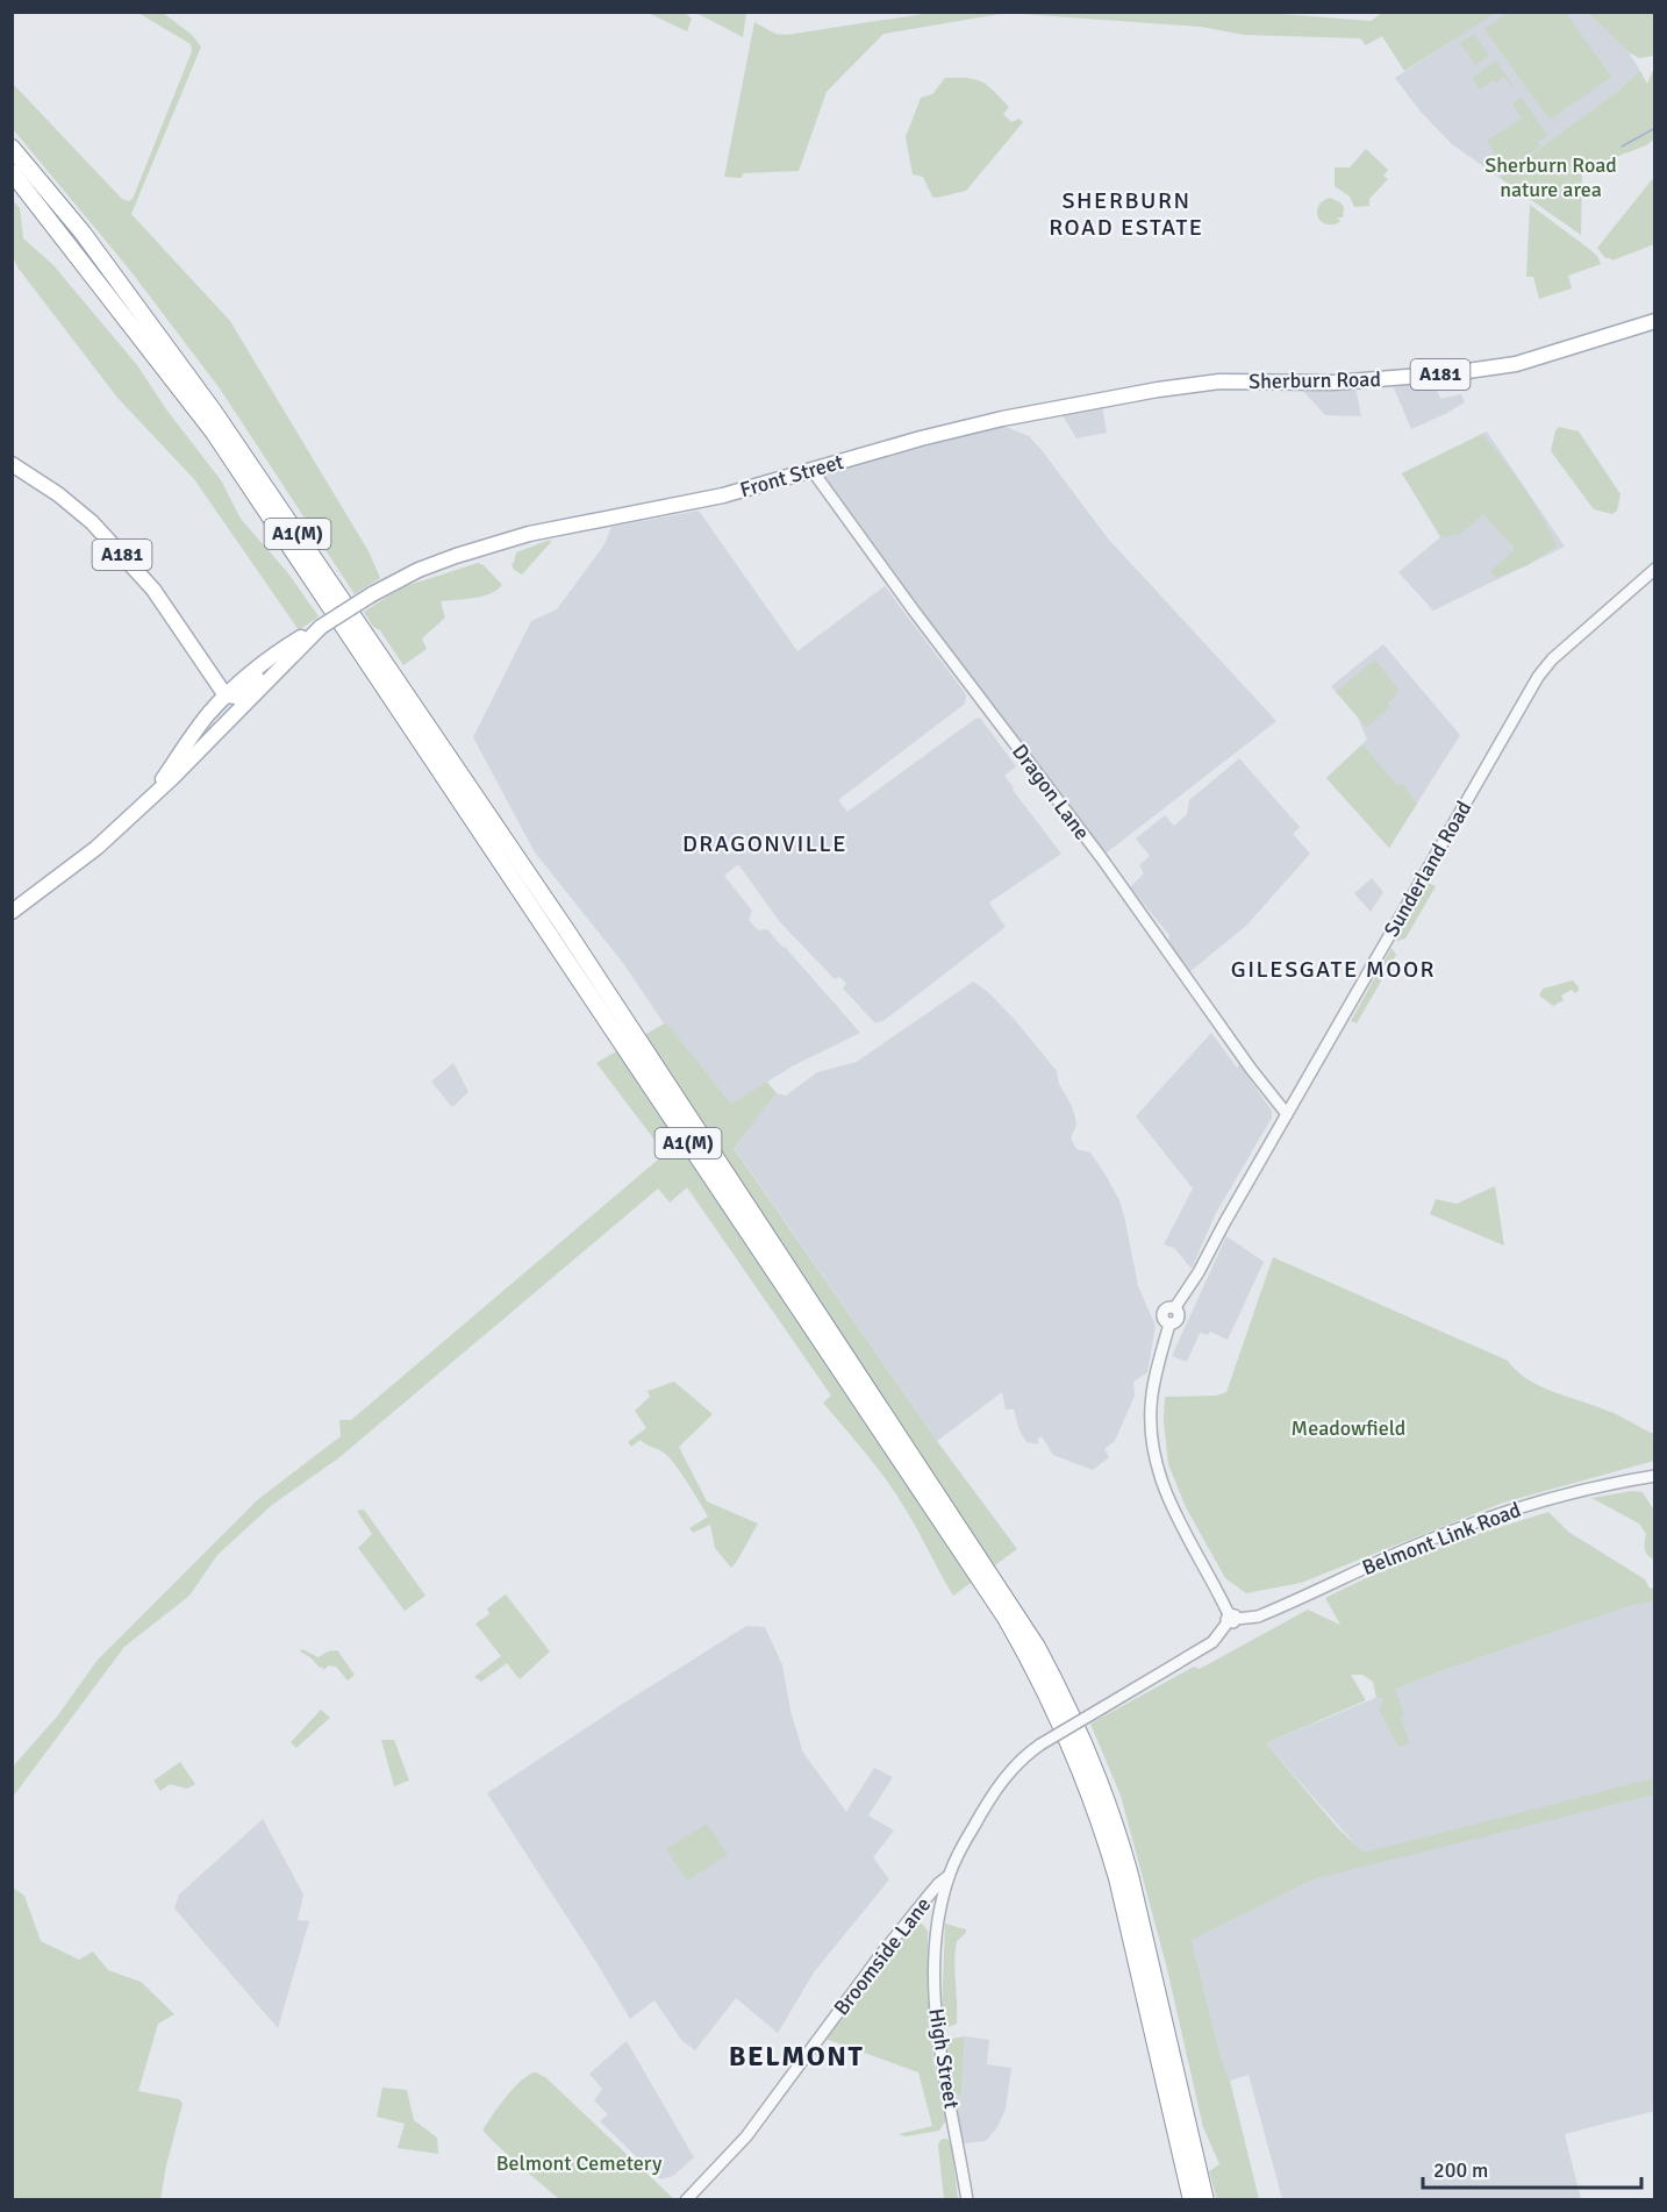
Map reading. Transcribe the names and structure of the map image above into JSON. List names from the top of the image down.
{
  "streets": {
    "highway": ["A1(M)"],
    "main road": ["A181", "Sherburn Road", "Front Street"],
    "street": [
      "Dragon Lane",
      "Sunderland Road",
      "Belmont Link Road",
      "Broomside Lane",
      "High Street"
    ]
  },
  "crossings": [
    ["A181", "Front Street"],
    ["Sherburn Road", "Front Street"],
    ["Front Street", "Dragon Lane"],
    ["Dragon Lane", "Sunderland Road"],
    ["Sunderland Road", "Belmont Link Road"],
    ["Broomside Lane", "High Street"]
  ],
  "districts": [
    "SHERBURN ROAD ESTATE",
    "DRAGONVILLE",
    "GILESGATE MOOR",
    "BELMONT"
  ],
  "parks": ["Sherburn Road nature area", "Meadowfield", "Belmont Cemetery"],
  "scale_bar": "200 m"
}
